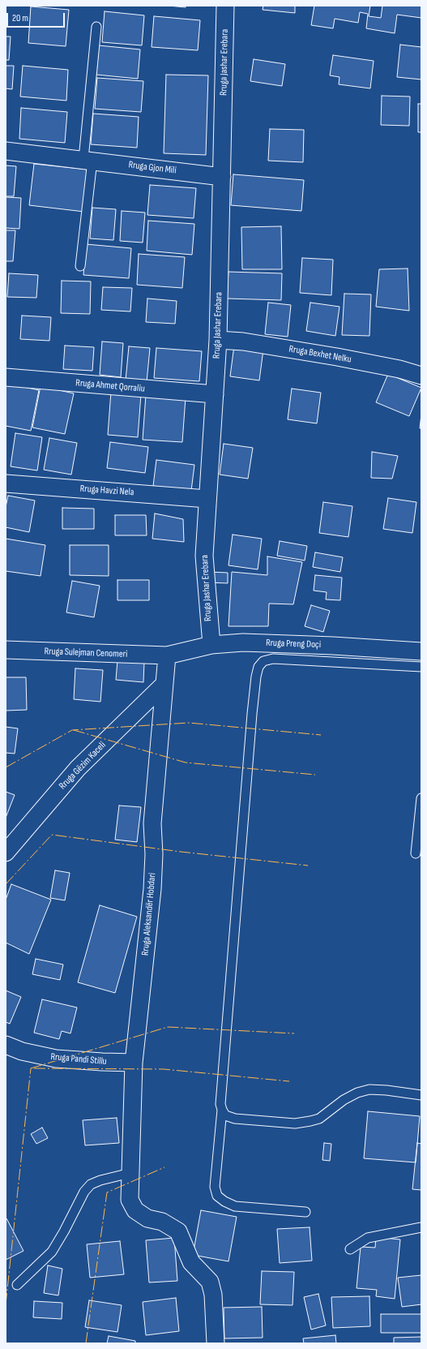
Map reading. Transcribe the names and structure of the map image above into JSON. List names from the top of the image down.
{
  "streets": {
    "street": [
      "Rruga Jashar Erebara",
      "Rruga Gjon Mili",
      "Rruga Bexhet Nelku",
      "Rruga Ahmet Qorraliu",
      "Rruga Havzi Nela",
      "Rruga Preng Doçi",
      "Rruga Sulejman Cenomeri",
      "Rruga Gëzim Kaceli",
      "Rruga Aleksandër Hobdari",
      "Rruga Pandi Stillu"
    ]
  },
  "crossings": [
    ["Rruga Jashar Erebara", "Rruga Gjon Mili"],
    ["Rruga Jashar Erebara", "Rruga Bexhet Nelku"],
    ["Rruga Jashar Erebara", "Rruga Ahmet Qorraliu"],
    ["Rruga Jashar Erebara", "Rruga Havzi Nela"],
    ["Rruga Jashar Erebara", "Rruga Preng Doçi"],
    ["Rruga Preng Doçi", "Rruga Sulejman Cenomeri"],
    ["Rruga Preng Doçi", "Rruga Aleksandër Hobdari"],
    ["Rruga Sulejman Cenomeri", "Rruga Aleksandër Hobdari"],
    ["Rruga Gëzim Kaceli", "Rruga Aleksandër Hobdari"],
    ["Rruga Aleksandër Hobdari", "Rruga Pandi Stillu"]
  ],
  "scale_bar": "20 m"
}
